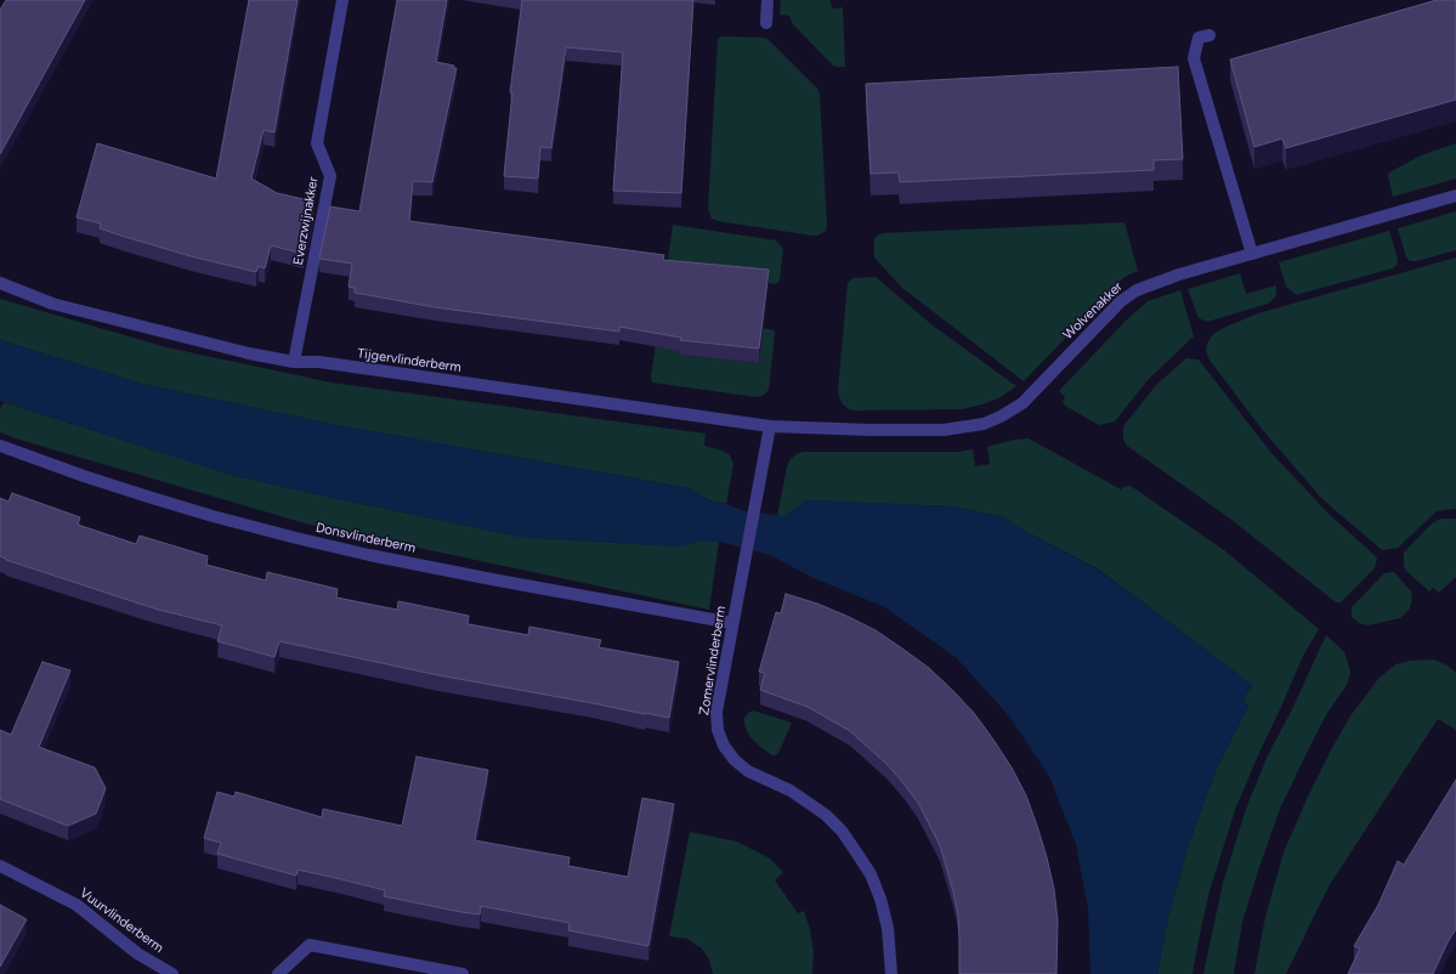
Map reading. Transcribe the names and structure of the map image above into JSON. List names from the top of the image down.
{
  "streets": {
    "street": [
      "Everzwijnakker",
      "Wolvenakker",
      "Tijgervlinderberm",
      "Donsvlinderberm",
      "Zomervlinderberm",
      "Vuurvlinderberm"
    ]
  },
  "crossings": [
    ["Everzwijnakker", "Tijgervlinderberm"],
    ["Wolvenakker", "Tijgervlinderberm"],
    ["Tijgervlinderberm", "Zomervlinderberm"],
    ["Donsvlinderberm", "Zomervlinderberm"]
  ]
}
